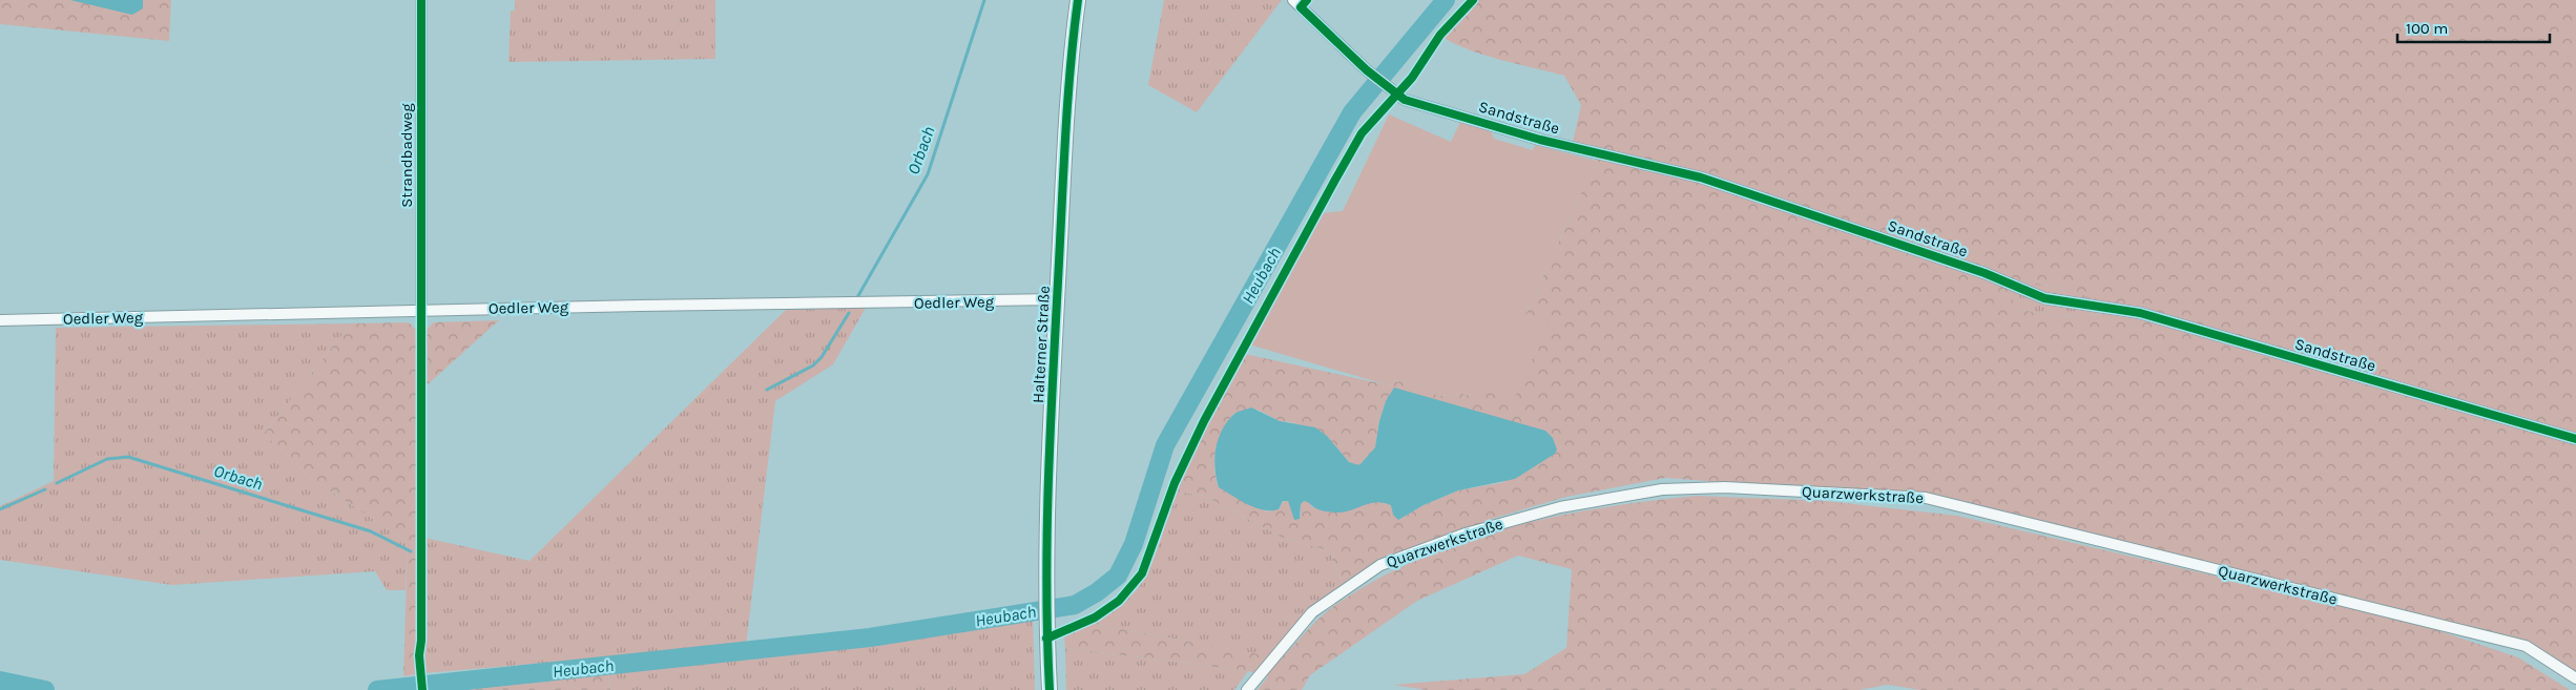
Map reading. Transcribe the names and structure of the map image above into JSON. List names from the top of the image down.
{
  "streets": {
    "main road": ["Halterner Straße"],
    "street": [
      "Sandstraße",
      "Strandbadweg",
      "Oedler Weg",
      "Quarzwerkstraße"
    ]
  },
  "crossings": [
    ["Strandbadweg", "Oedler Weg"],
    ["Oedler Weg", "Halterner Straße"]
  ],
  "water": ["Orbach", "Heubach"],
  "scale_bar": "100 m"
}
